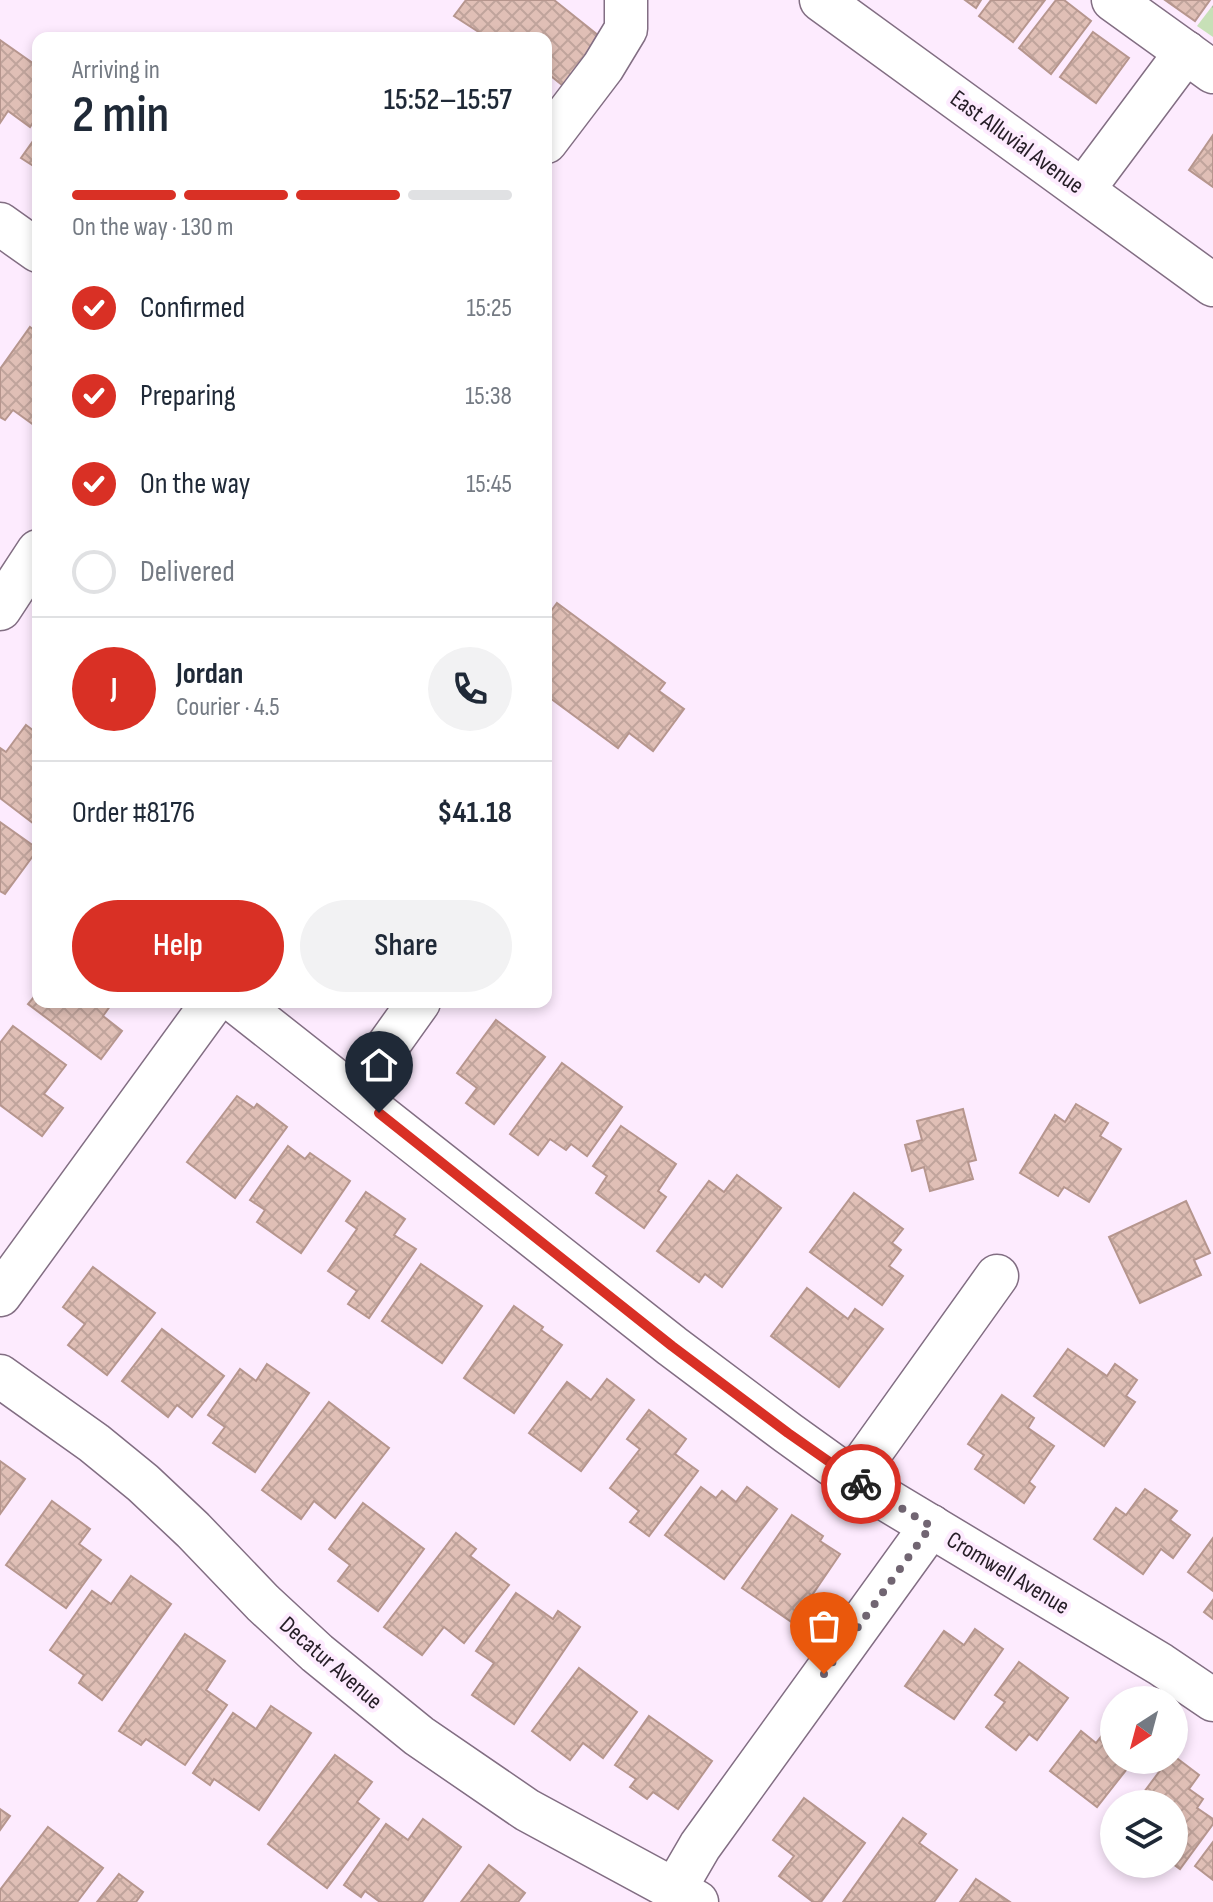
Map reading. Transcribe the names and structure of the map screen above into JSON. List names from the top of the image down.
{
  "streets": {
    "street": ["East Alluvial Avenue", "Cromwell Avenue", "Decatur Avenue"]
  },
  "north": "bottom left",
  "page": {
    "heading": ["2 min", "Arriving in", "15:52–15:57"],
    "panel": [
      "Jordan",
      "Courier · 4.5",
      "Order #8176",
      "$41.18"
    ],
    "bar": "On the way · 130 m",
    "list": [
      ["Confirmed", "15:25"],
      ["Preparing", "15:38"],
      ["On the way", "15:45"],
      "Delivered"
    ],
    "round": "J",
    "buttons": ["Help", "Share"]
  }
}
